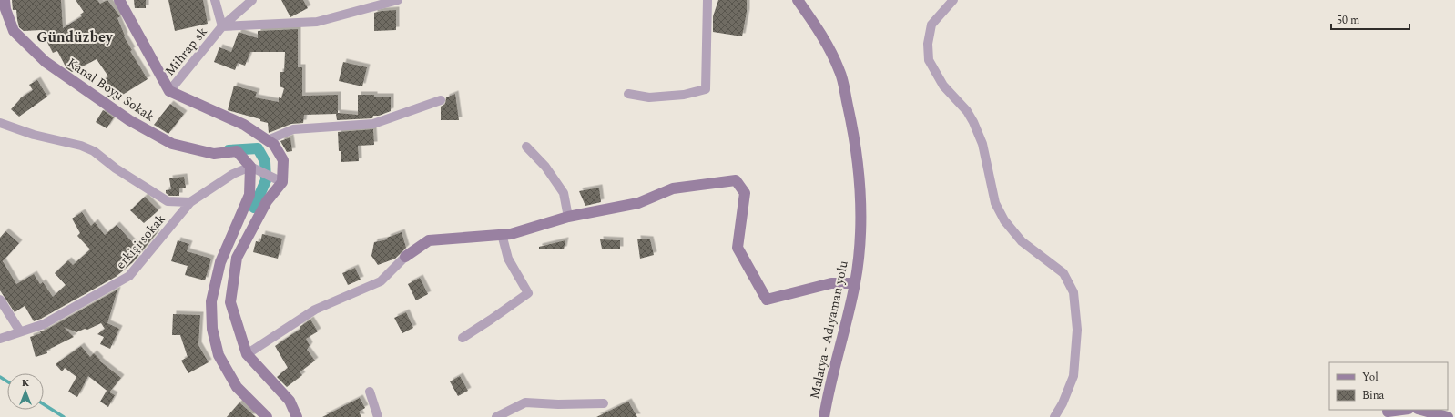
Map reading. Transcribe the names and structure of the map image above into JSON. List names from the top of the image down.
{
  "streets": {
    "main road": ["Kanal Boyu Sokak", "Malatya - Adıyaman yolu"],
    "street": ["Mihrap sk", "erkişi sokak"]
  },
  "crossings": [
    ["Kanal Boyu Sokak", "erkişi sokak"]
  ],
  "districts": ["Gündüzbey"],
  "legend": ["Yol", "Bina"],
  "scale_bar": "50 m",
  "north": "top"
}
